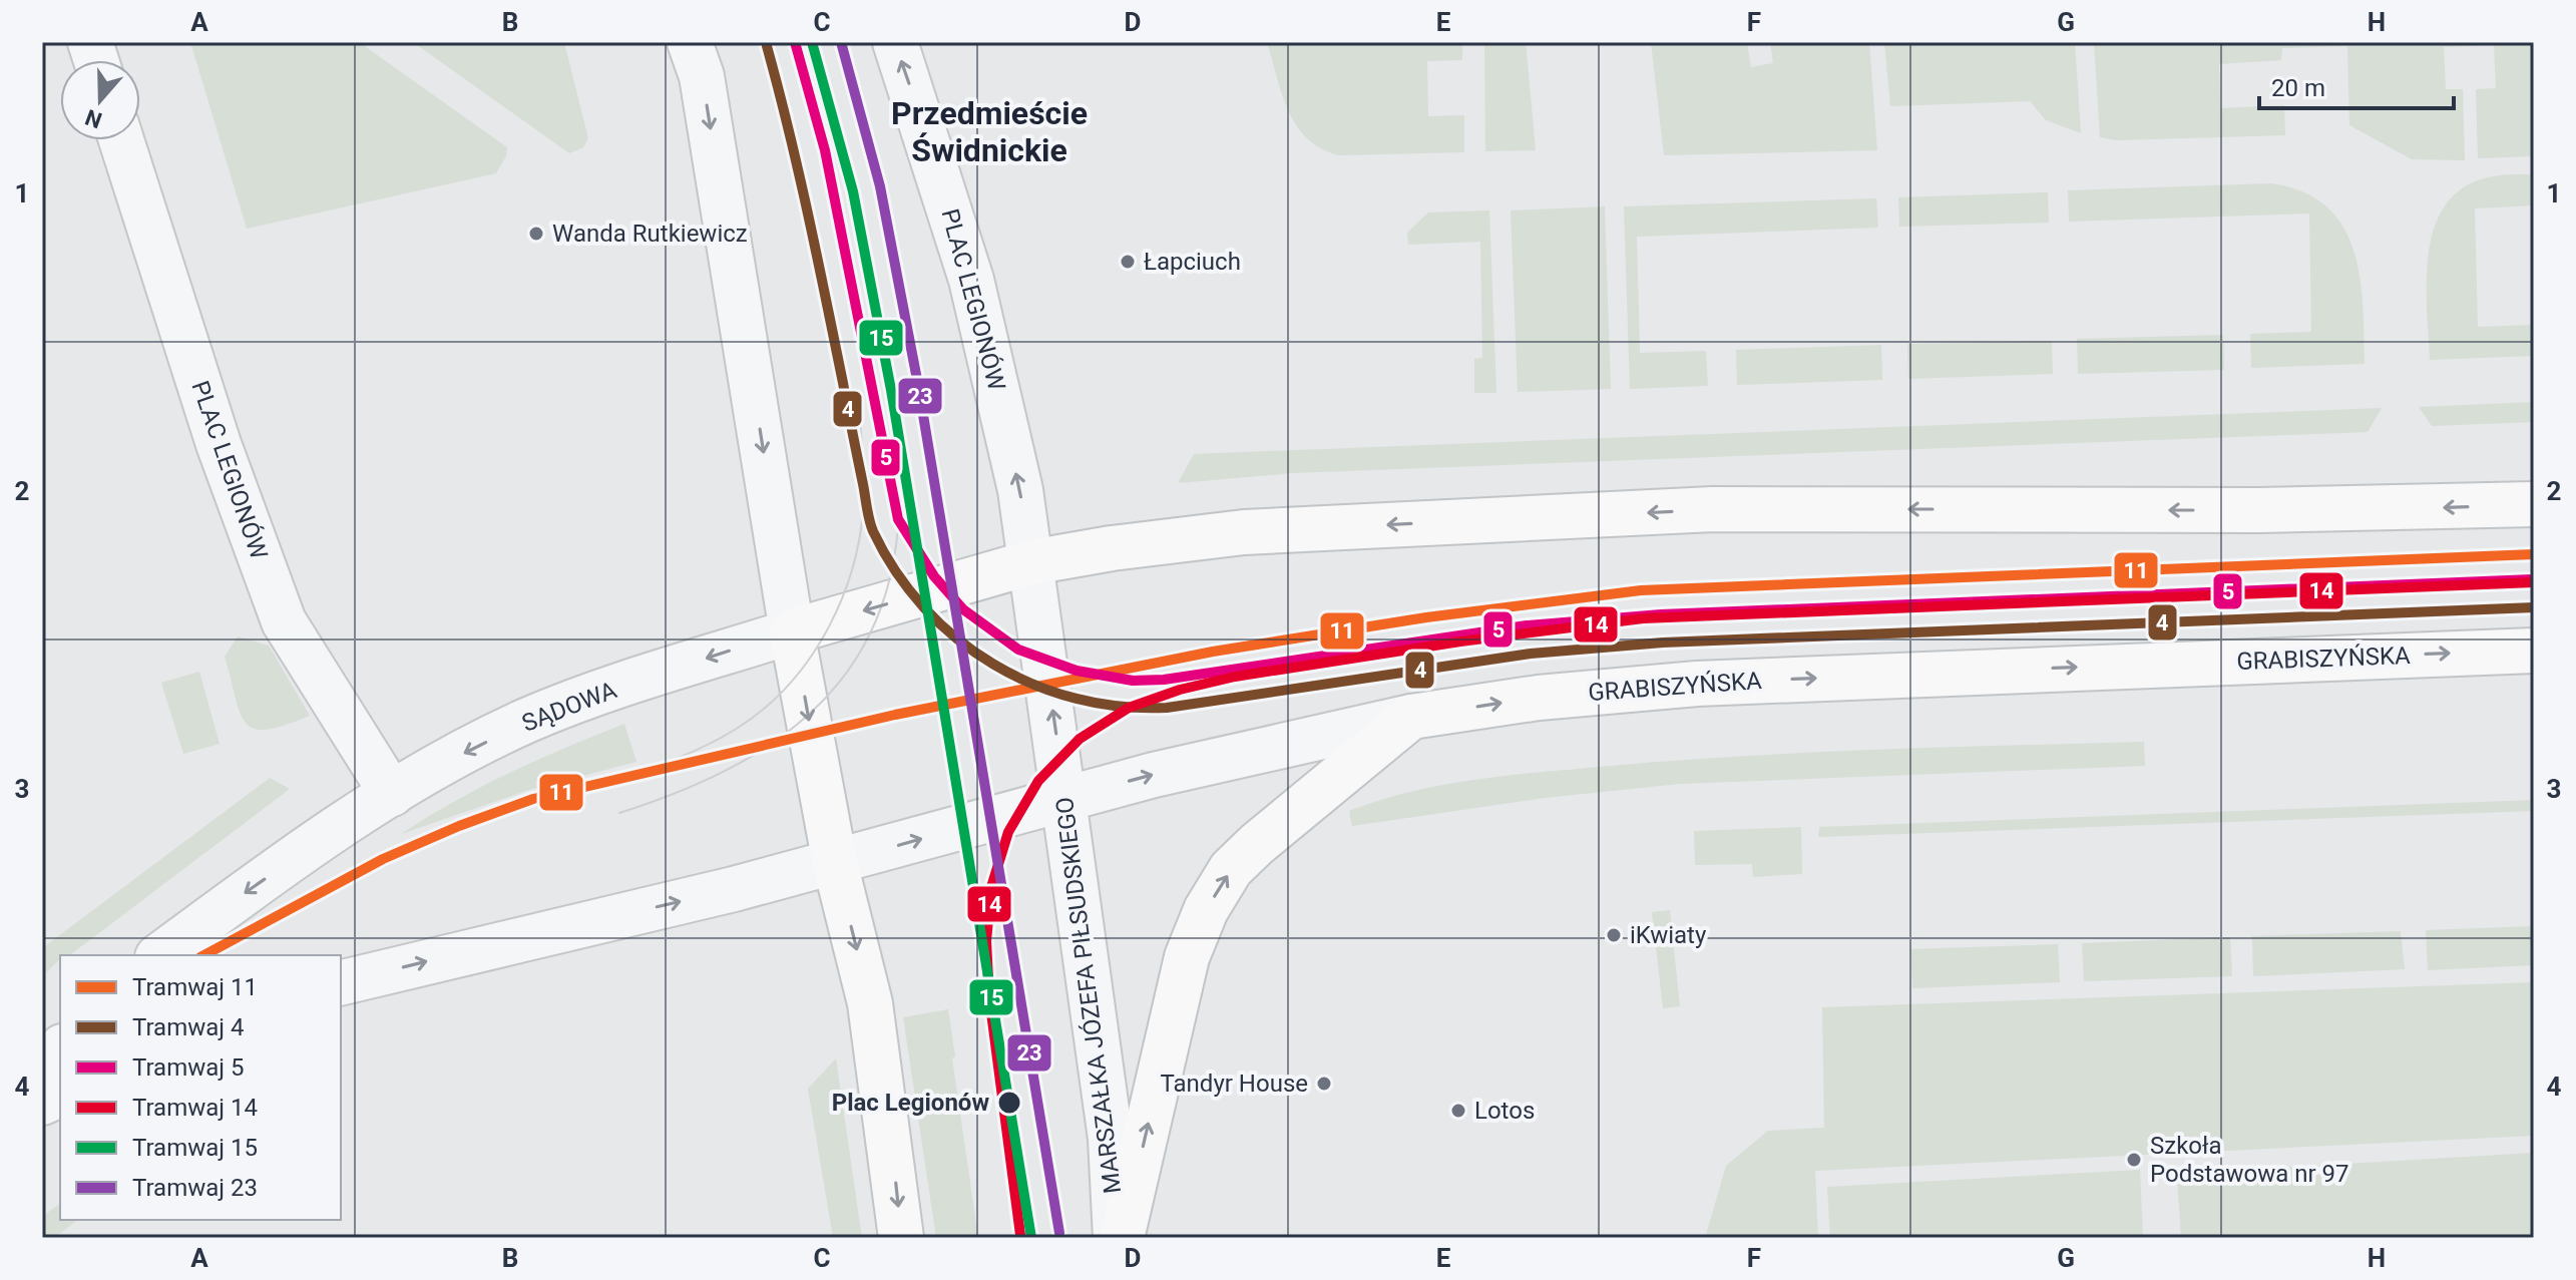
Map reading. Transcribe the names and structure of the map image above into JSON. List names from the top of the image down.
{
  "streets": {
    "main road": ["GRABISZYŃSKA", "SĄDOWA"],
    "street": ["PLAC LEGIONÓW", "MARSZAŁKA JÓZEFA PIŁSUDSKIEGO"]
  },
  "crossings": [
    ["PLAC LEGIONÓW", "SĄDOWA"],
    ["PLAC LEGIONÓW", "MARSZAŁKA JÓZEFA PIŁSUDSKIEGO"],
    ["GRABISZYŃSKA", "MARSZAŁKA JÓZEFA PIŁSUDSKIEGO"],
    ["SĄDOWA", "MARSZAŁKA JÓZEFA PIŁSUDSKIEGO"]
  ],
  "one_way": ["GRABISZYŃSKA", "SĄDOWA", "MARSZAŁKA JÓZEFA PIŁSUDSKIEGO"],
  "districts": ["Przedmieście Świdnickie"],
  "places": [
    "Wanda Rutkiewicz",
    "Łapciuch",
    "iKwiaty",
    "Tandyr House",
    "Plac Legionów",
    "Lotos",
    "Szkoła Podstawowa nr 97"
  ],
  "lines": [
    "tram line 5",
    "tram line 15",
    "tram line 23",
    "tram line 4",
    "tram line 11",
    "tram line 14"
  ],
  "legend": [
    "Tramwaj 11",
    "Tramwaj 4",
    "Tramwaj 5",
    "Tramwaj 14",
    "Tramwaj 15",
    "Tramwaj 23"
  ],
  "scale_bar": "20 m",
  "north": "bottom",
  "grid": {
    "columns": [
      "A",
      "B",
      "C",
      "D",
      "E",
      "F",
      "G",
      "H"
    ],
    "rows": [
      "1",
      "2",
      "3",
      "4"
    ]
  }
}
